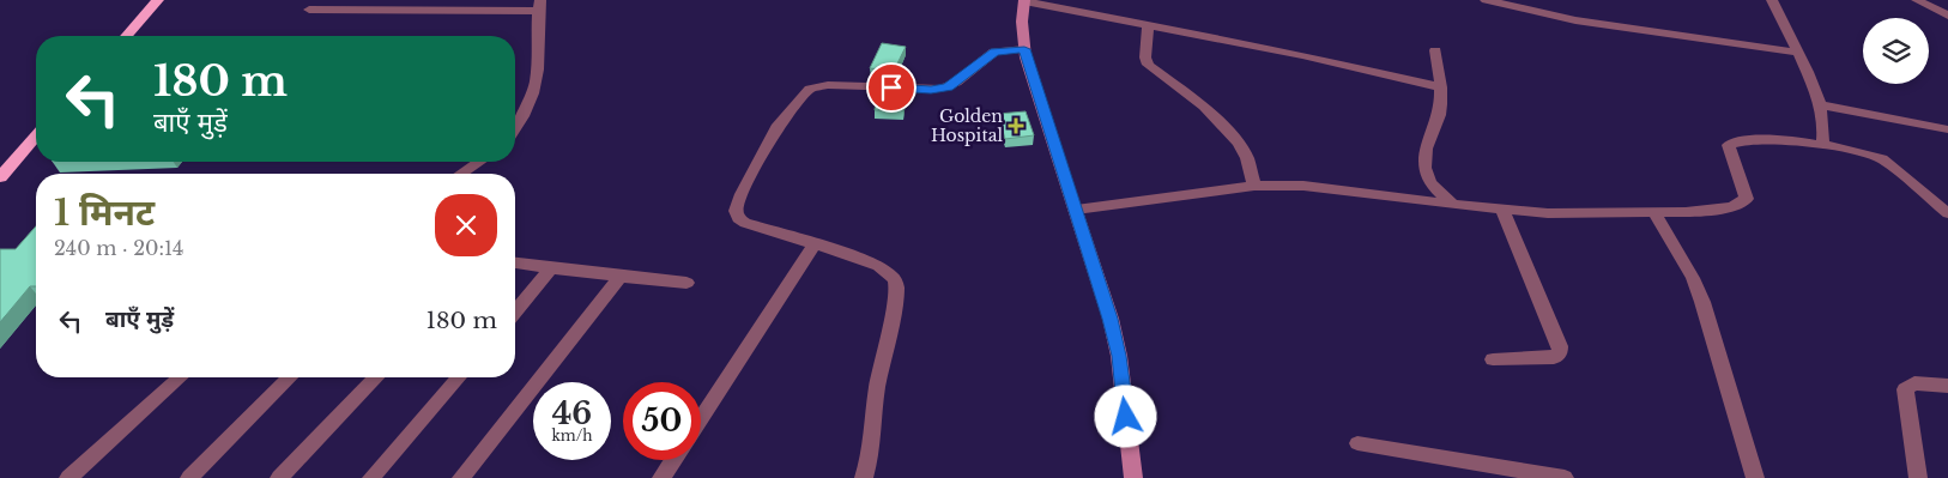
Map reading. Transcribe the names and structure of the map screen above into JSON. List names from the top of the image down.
{
  "places": {
    "health": ["Golden Hospital"]
  },
  "page": {
    "turn": ["180 m", "बाएँ मुड़ें"],
    "heading": ["1 मिनट", "240 m · 20:14"],
    "list": [
      {
        "name": "बाएँ मुड़ें",
        "value": "180 m"
      }
    ],
    "speed": "46 km/h",
    "limit": "50"
  }
}
